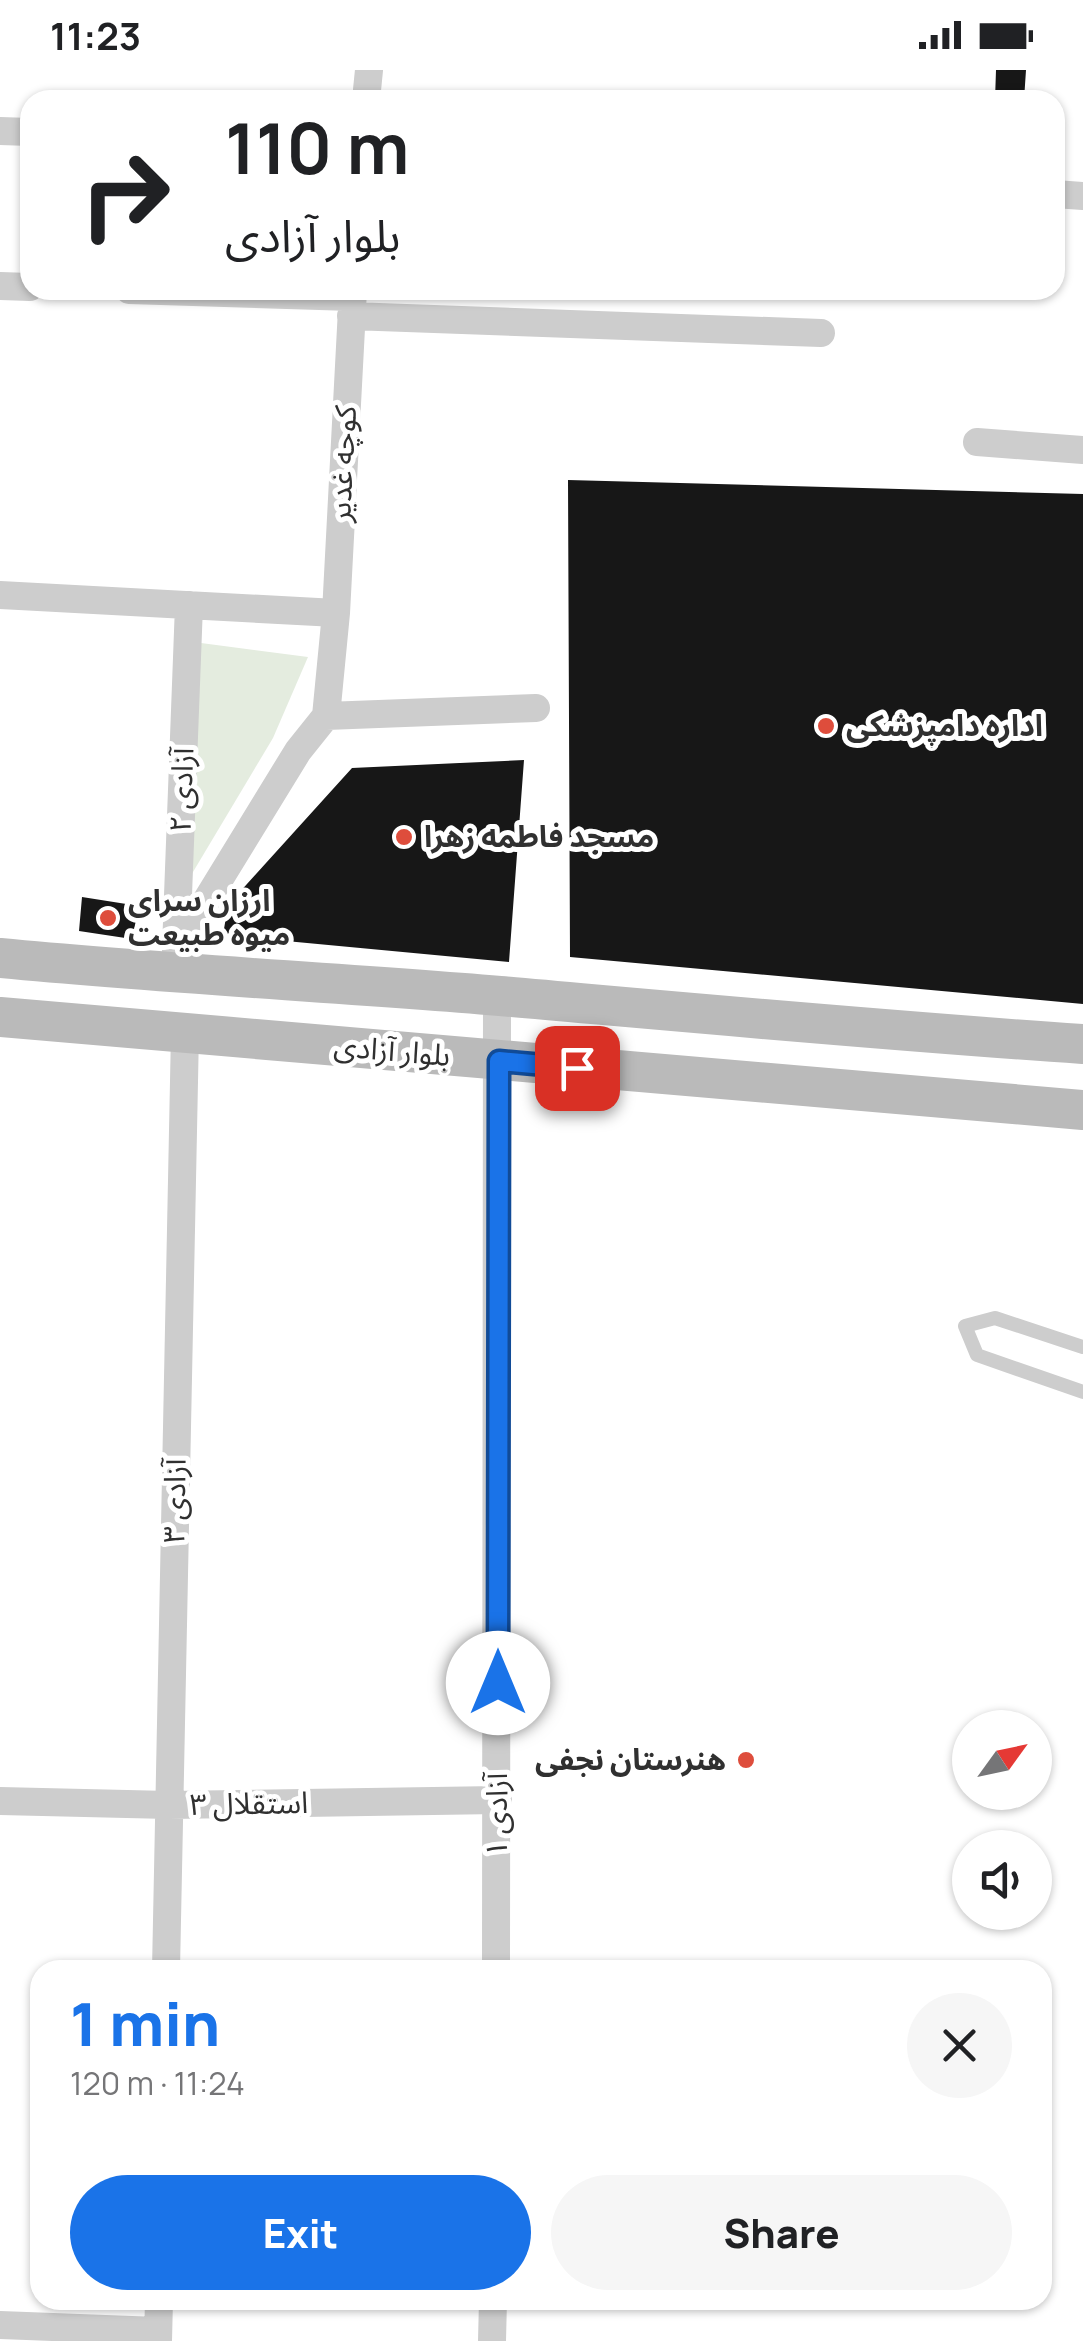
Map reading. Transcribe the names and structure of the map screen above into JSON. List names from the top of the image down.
{
  "streets": {
    "street": [
      "کوچه غدیر",
      "آزادی ۲",
      "بلوار آزادی",
      "آزادی ۳",
      "استقلال ۳",
      "آزادی ۱"
    ]
  },
  "crossings": [
    ["آزادی ۲", "بلوار آزادی"],
    ["بلوار آزادی", "آزادی ۳"],
    ["بلوار آزادی", "آزادی ۱"],
    ["آزادی ۳", "استقلال ۳"],
    ["استقلال ۳", "آزادی ۱"]
  ],
  "places": [
    "اداره دامپزشکی",
    "مسجد فاطمه زهرا",
    "ارزان سرای میوه طبیعت",
    "هنرستان نجفی"
  ],
  "north": "top right",
  "page": {
    "status": "11:23",
    "turn": ["110 m", "بلوار آزادی"],
    "heading": ["1 min", "120 m · 11:24"],
    "buttons": ["Exit", "Share"]
  }
}
